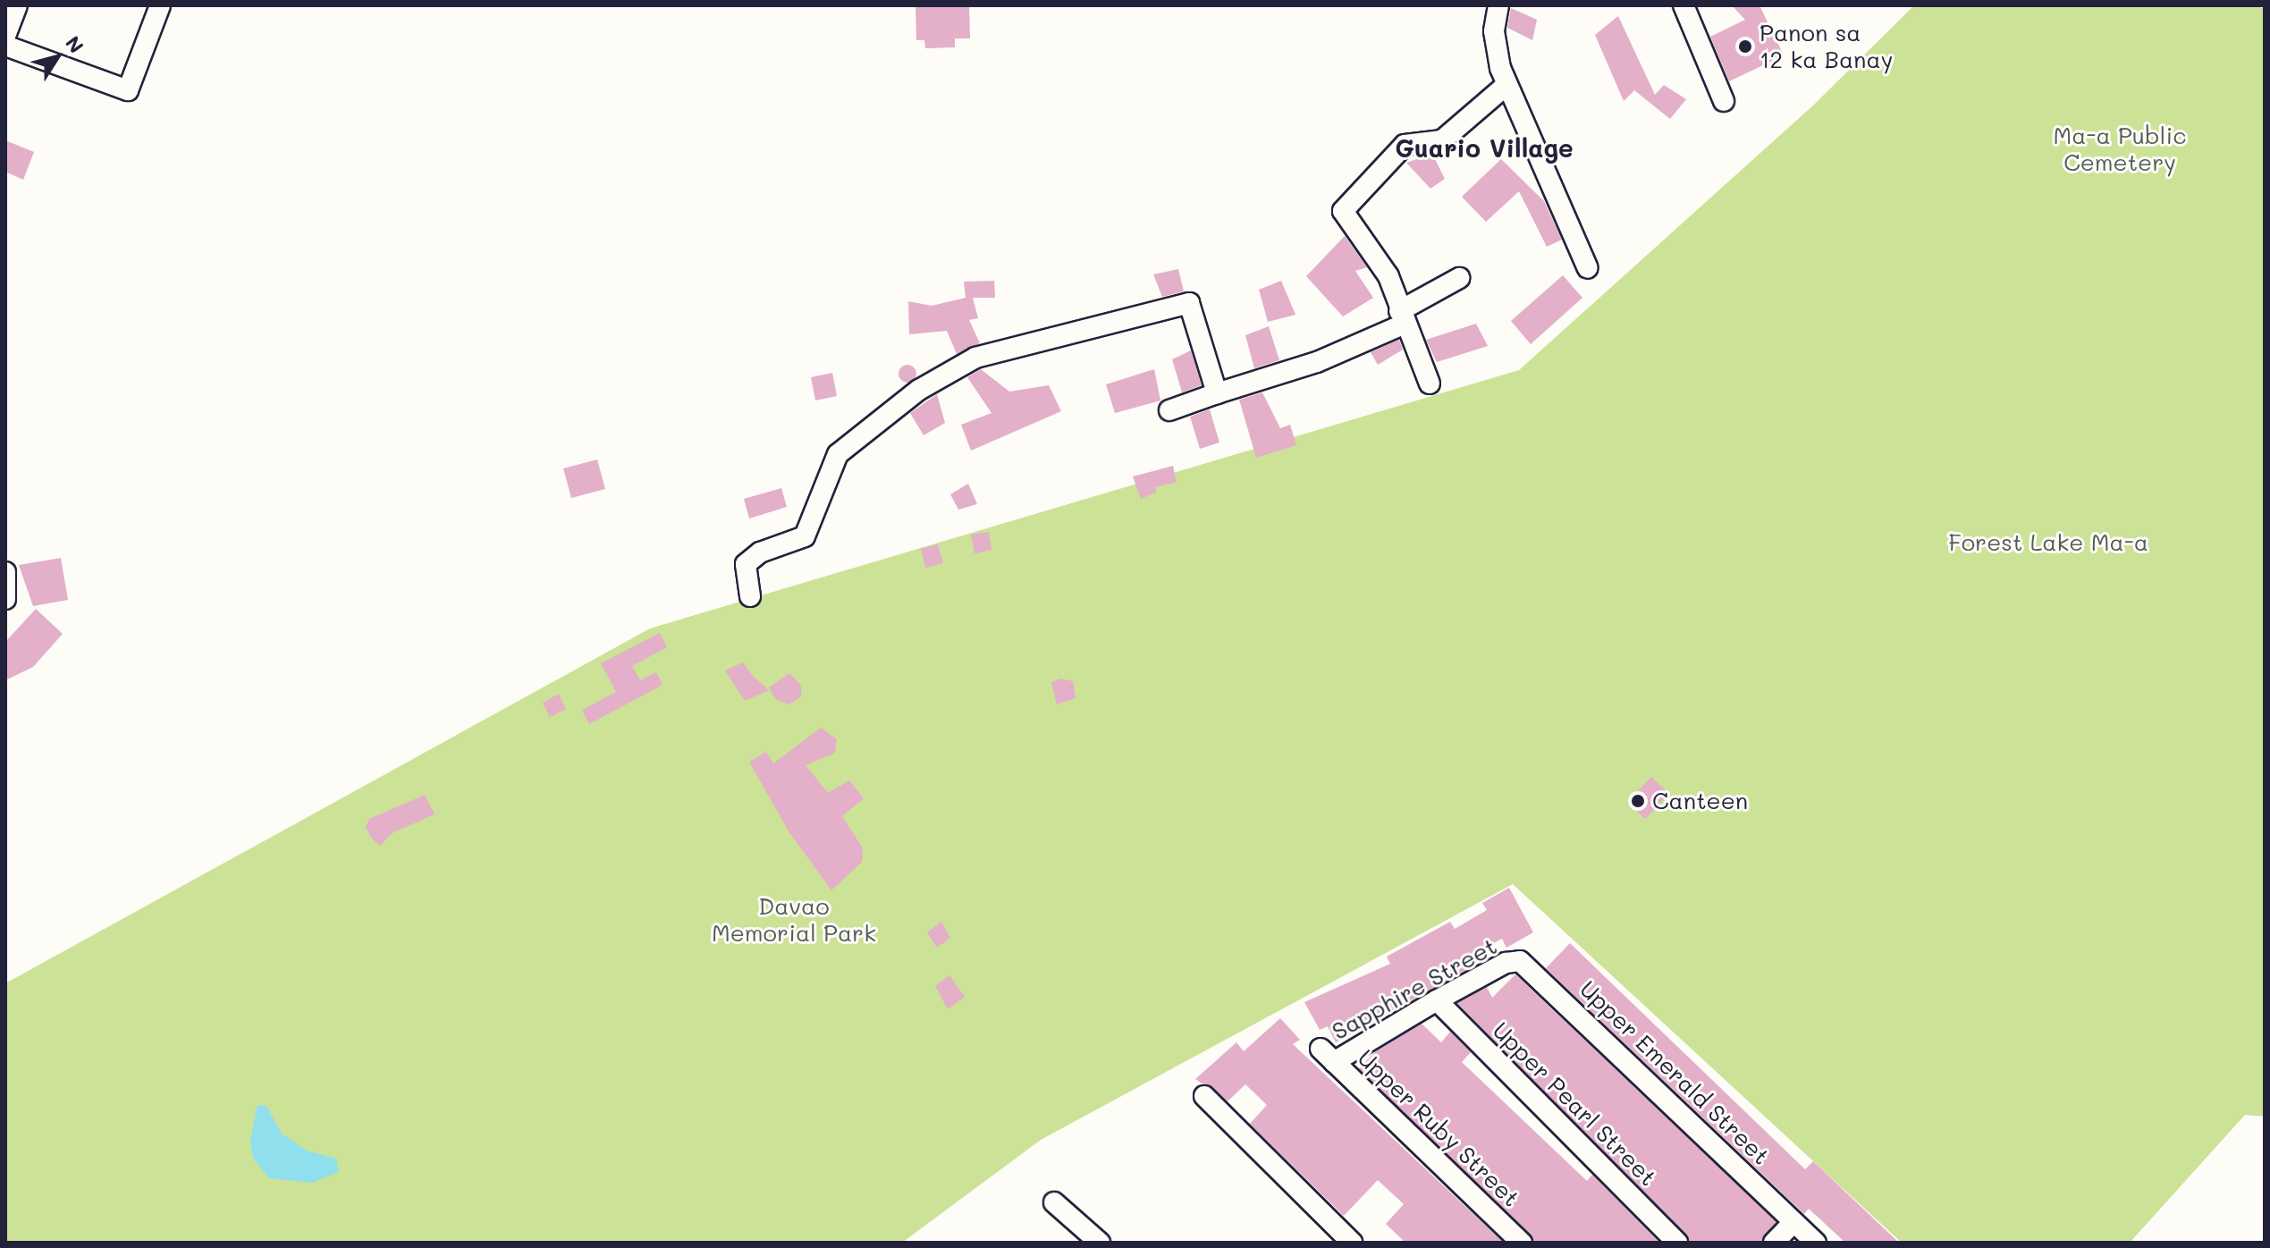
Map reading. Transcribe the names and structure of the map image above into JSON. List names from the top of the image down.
{
  "streets": {
    "street": [
      "Sapphire Street",
      "Upper Emerald Street",
      "Upper Pearl Street",
      "Upper Ruby Street"
    ]
  },
  "crossings": [
    ["Sapphire Street", "Upper Emerald Street"],
    ["Sapphire Street", "Upper Pearl Street"],
    ["Sapphire Street", "Upper Ruby Street"]
  ],
  "districts": ["Guario Village"],
  "parks": ["Ma-a Public Cemetery", "Forest Lake Ma-a", "Davao Memorial Park"],
  "places": ["Panon sa 12 ka Banay", "Canteen"],
  "north": "top right"
}
